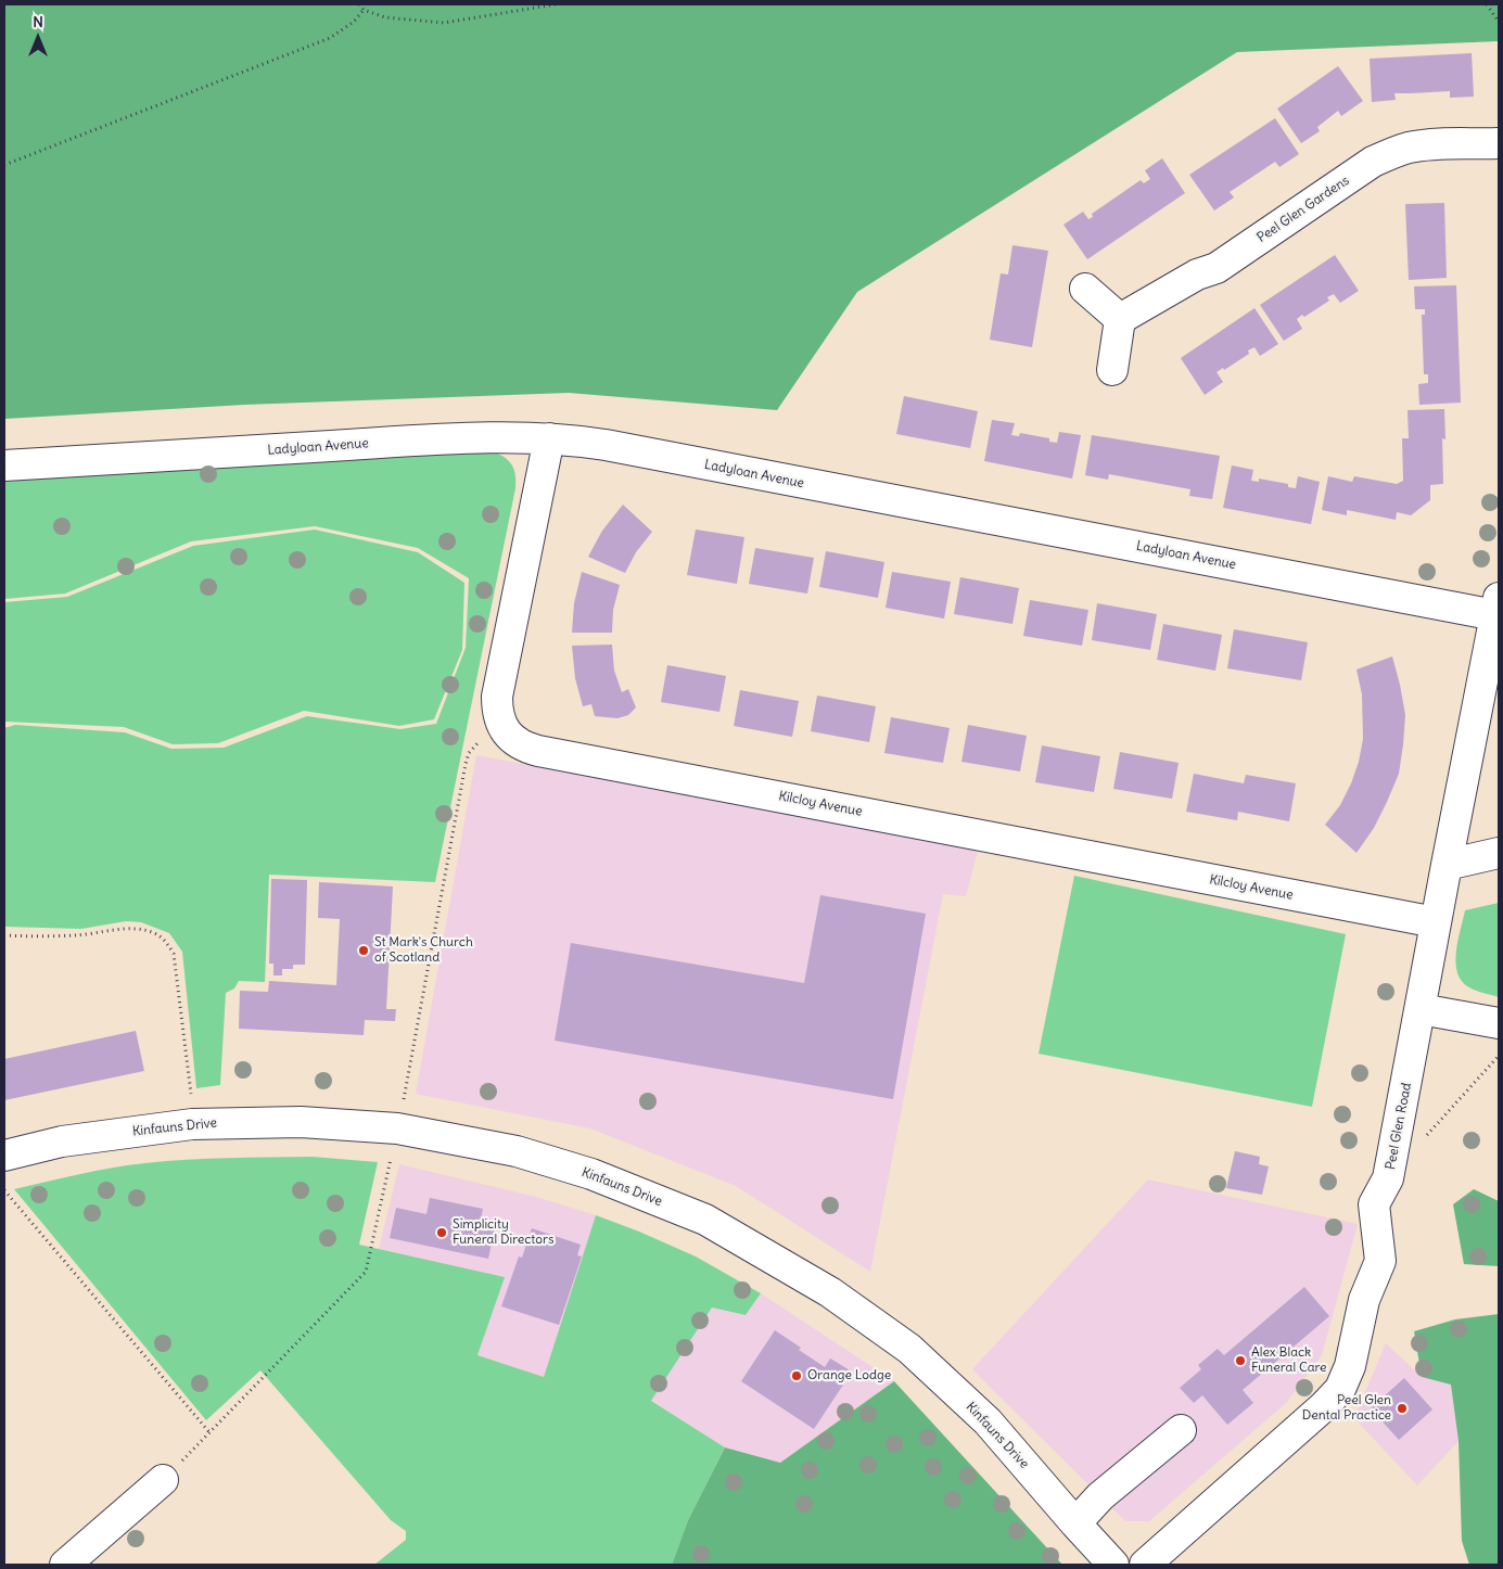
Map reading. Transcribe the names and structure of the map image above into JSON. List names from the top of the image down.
{
  "streets": {
    "street": [
      "Peel Glen Gardens",
      "Ladyloan Avenue",
      "Kilcloy Avenue",
      "Peel Glen Road",
      "Kinfauns Drive"
    ]
  },
  "crossings": [
    ["Ladyloan Avenue", "Kilcloy Avenue"],
    ["Ladyloan Avenue", "Peel Glen Road"],
    ["Kilcloy Avenue", "Peel Glen Road"]
  ],
  "places": [
    "St Mark's Church of Scotland",
    "Simplicity Funeral Directors",
    "Alex Black Funeral Care",
    "Orange Lodge",
    "Peel Glen Dental Practice"
  ],
  "north": "top"
}
